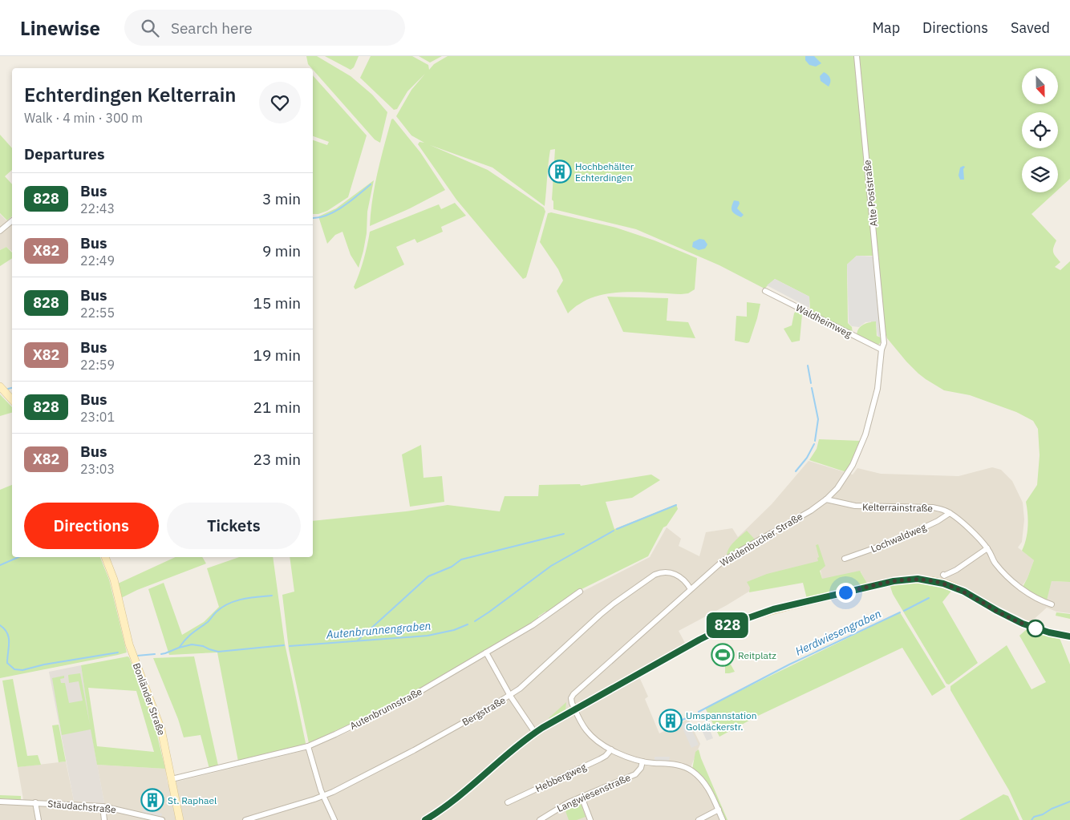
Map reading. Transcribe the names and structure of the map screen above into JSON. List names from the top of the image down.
{
  "streets": {
    "main road": ["Bonländer Straße"],
    "street": [
      "Alte Poststraße",
      "Waldheimweg",
      "Kelterrainstraße",
      "Lochwaldweg",
      "Waldenbucher Straße",
      "Autenbrunnstraße",
      "Bergstraße",
      "Hebbergweg",
      "Langwiesenstraße",
      "Stäudachstraße"
    ]
  },
  "crossings": [
    ["Alte Poststraße", "Waldenbucher Straße"],
    ["Waldheimweg", "Waldenbucher Straße"],
    ["Kelterrainstraße", "Lochwaldweg"],
    ["Kelterrainstraße", "Waldenbucher Straße"],
    ["Waldenbucher Straße", "Bergstraße"],
    ["Bonländer Straße", "Autenbrunnstraße"]
  ],
  "water": ["Autenbrunnengraben", "Herdwiesengraben"],
  "places": {
    "building": ["Hochbehälter Echterdingen", "Umspannstation Goldäckerstr.", "St. Raphael"],
    "sports": ["Reitplatz"]
  },
  "lines": ["bus line 828"],
  "north": "bottom",
  "page": {
    "header": "Linewise",
    "search": "Search here",
    "nav": ["Map", "Directions", "Saved"],
    "on_map": "828",
    "heading": [
      ["Echterdingen Kelterrain", "Walk · 4 min · 300 m"],
      "Departures"
    ],
    "list": [
      {
        "mark": "828",
        "name": "Bus",
        "note": "22:43",
        "value": "3 min"
      },
      {
        "mark": "X82",
        "name": "Bus",
        "note": "22:49",
        "value": "9 min"
      },
      {
        "mark": "828",
        "name": "Bus",
        "note": "22:55",
        "value": "15 min"
      },
      {
        "mark": "X82",
        "name": "Bus",
        "note": "22:59",
        "value": "19 min"
      },
      {
        "mark": "828",
        "name": "Bus",
        "note": "23:01",
        "value": "21 min"
      },
      {
        "mark": "X82",
        "name": "Bus",
        "note": "23:03",
        "value": "23 min"
      }
    ],
    "buttons": ["Directions", "Tickets"]
  }
}
